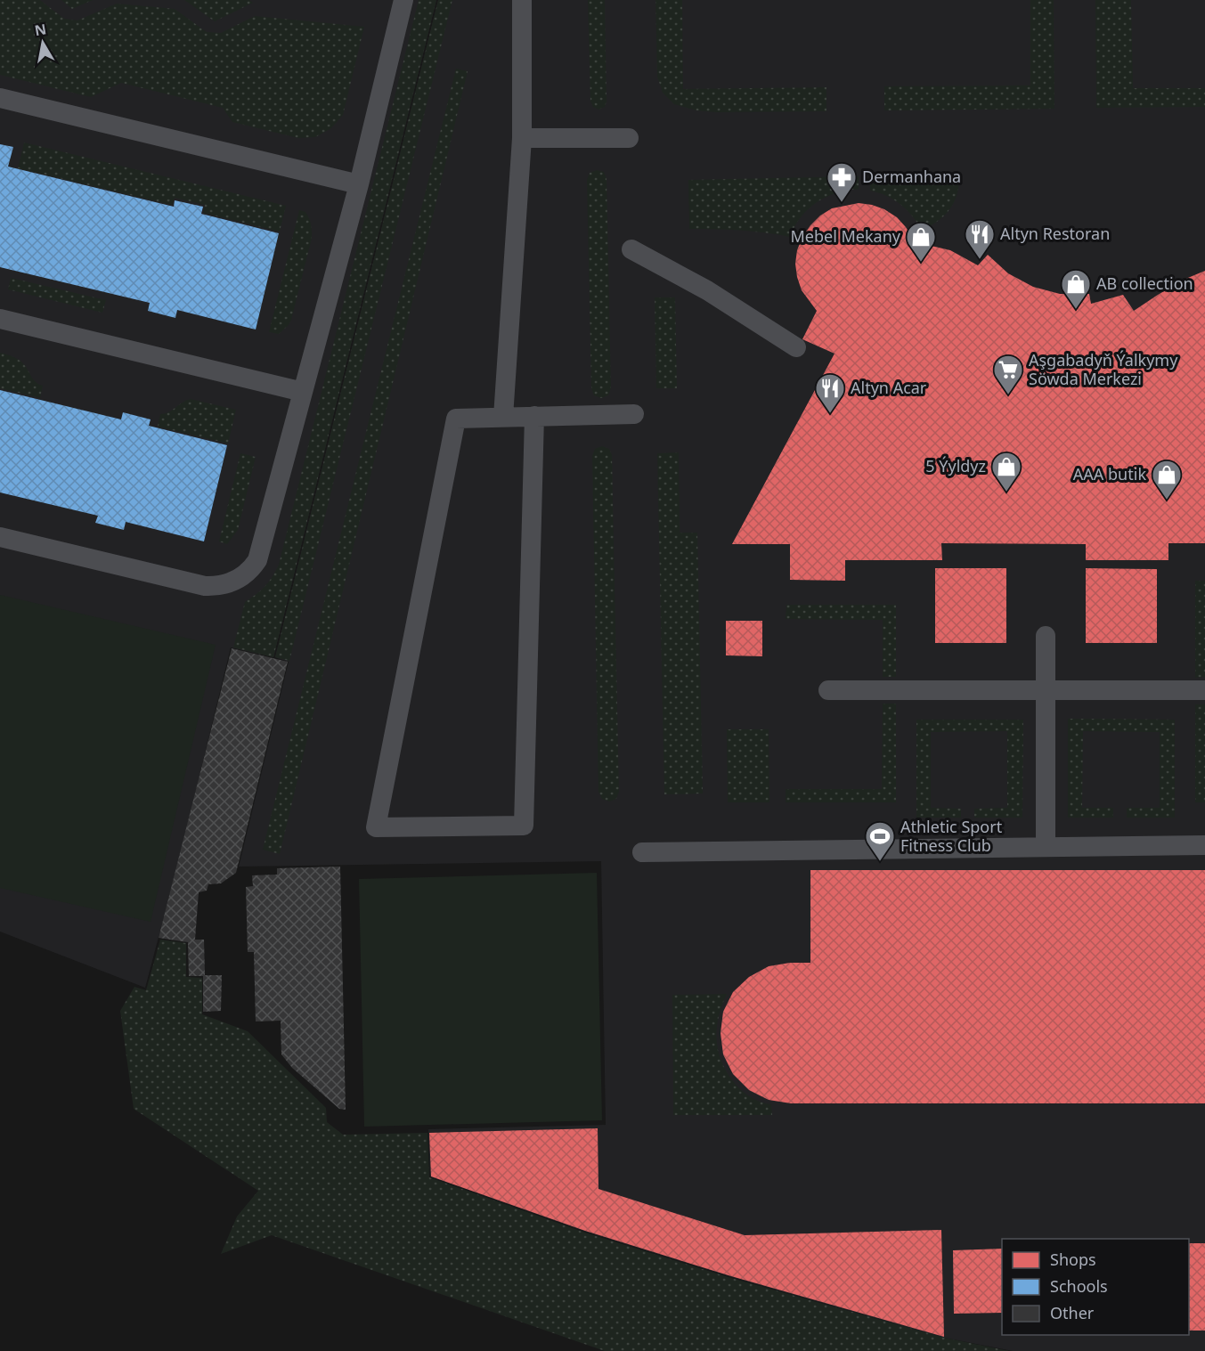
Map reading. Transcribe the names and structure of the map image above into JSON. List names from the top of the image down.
{
  "places": {
    "pharmacy": ["Dermanhana"],
    "restaurant": ["Altyn Restoran", "Altyn Acar"],
    "shop": [
      "Mebel Mekany",
      "AB collection",
      "5 Ýyldyz",
      "AAA butik"
    ],
    "supermarket": ["Aşgabadyň Ýalkymy Söwda Merkezi"],
    "sports": ["Athletic Sport Fitness Club"]
  },
  "legend": ["Shops", "Schools", "Other"],
  "north": "top"
}
